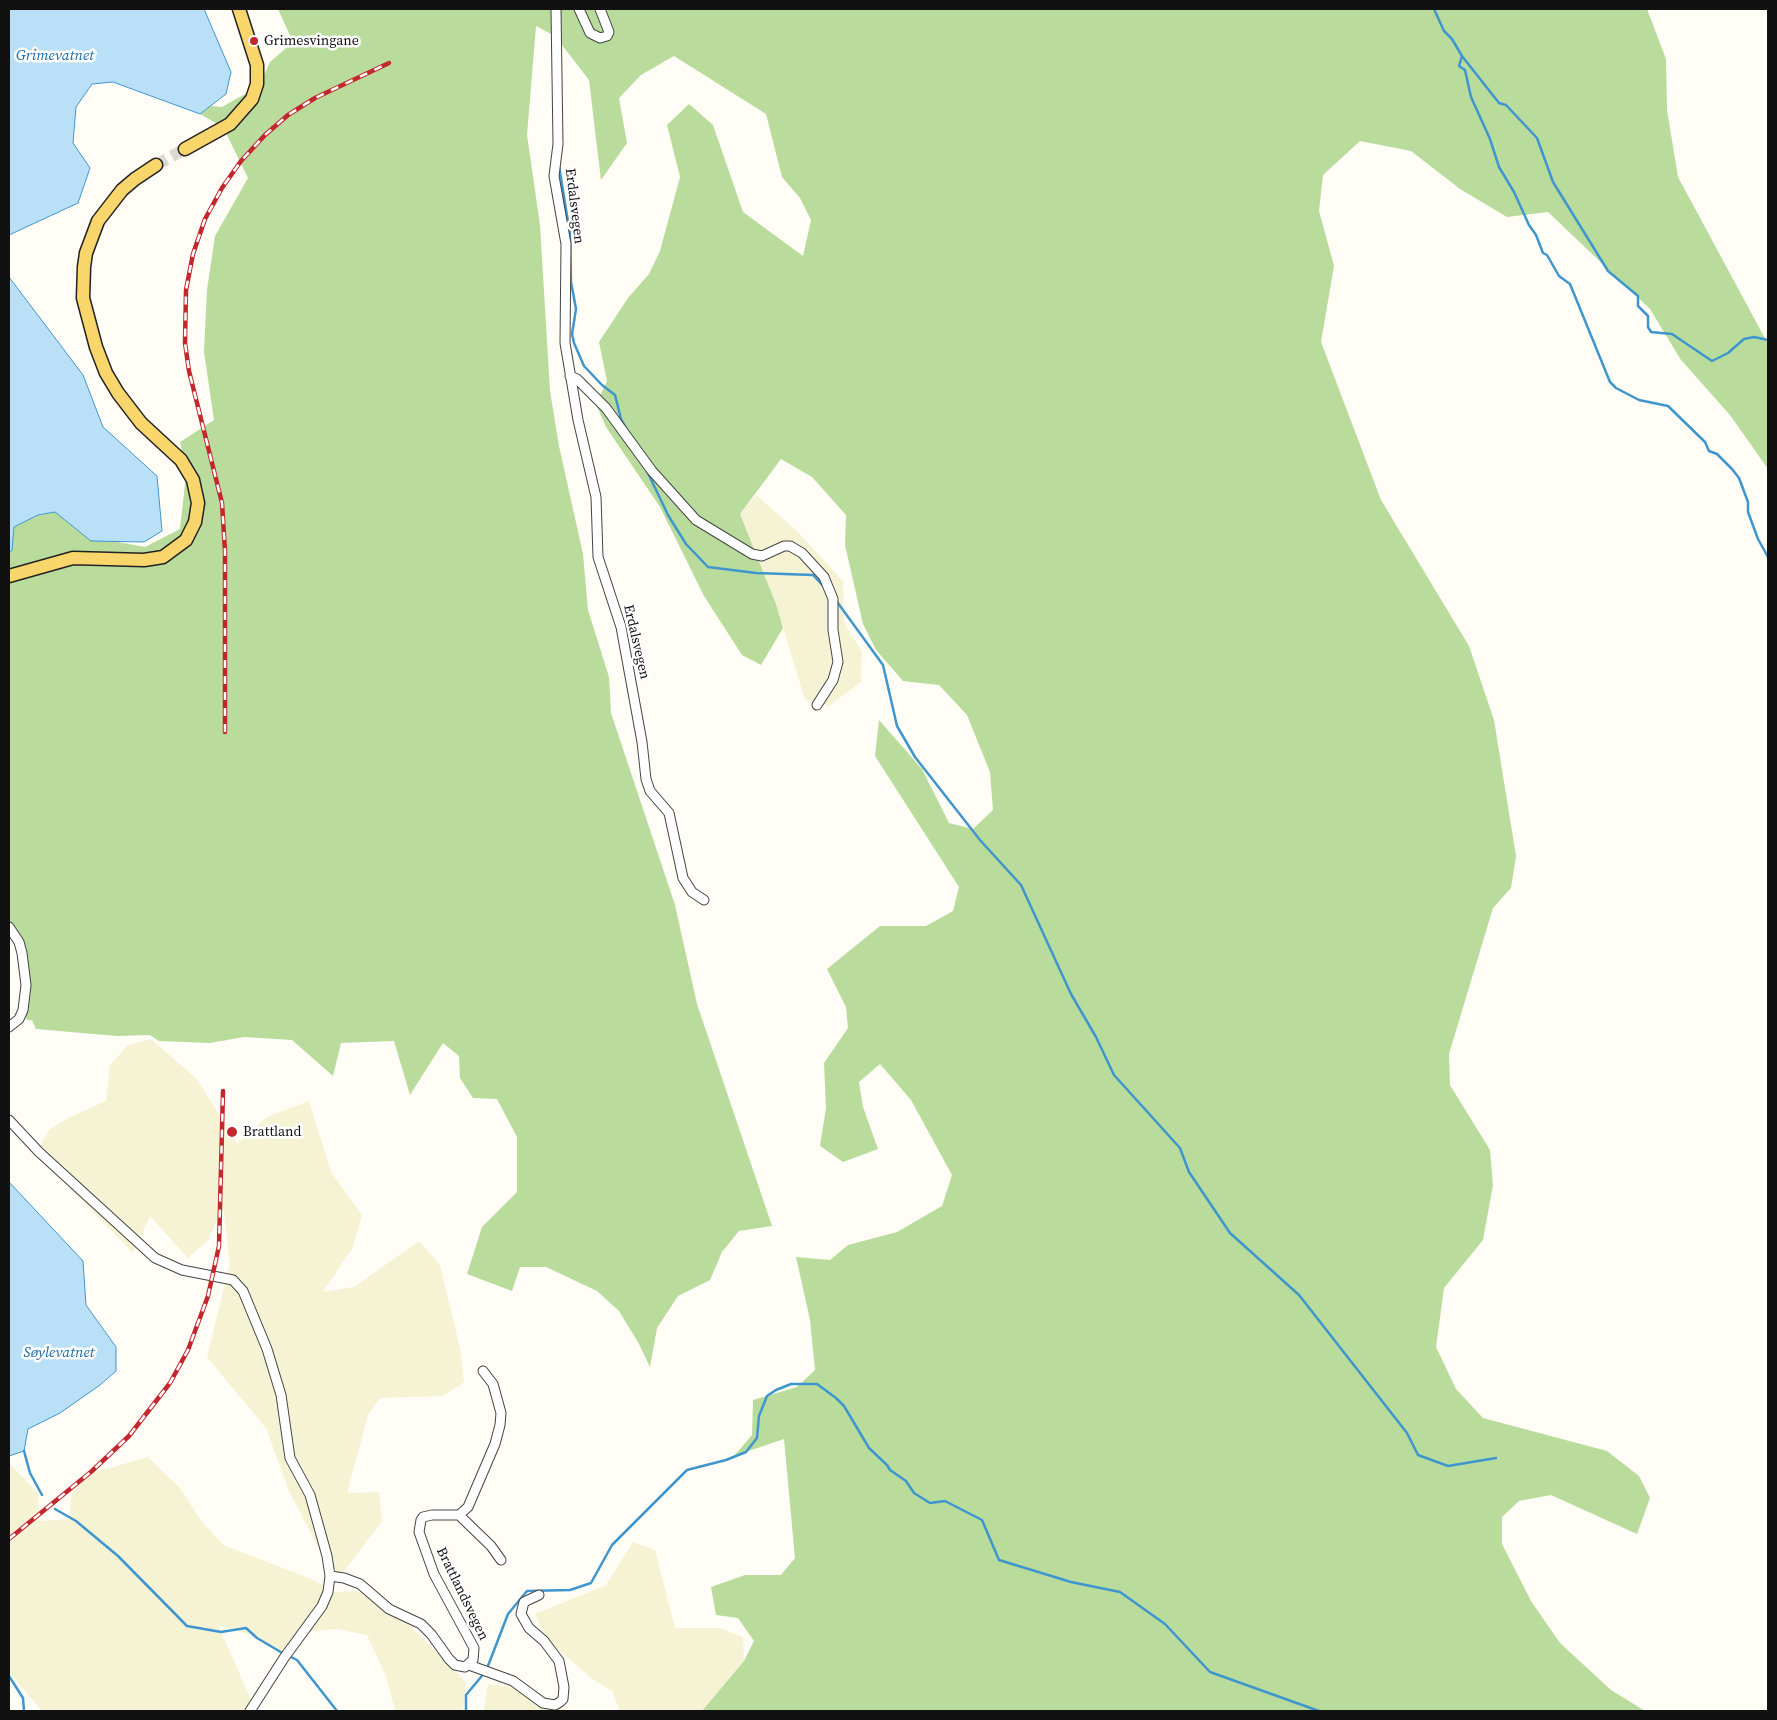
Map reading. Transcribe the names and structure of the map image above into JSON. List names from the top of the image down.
{
  "streets": {
    "street": ["Erdalsvegen", "Brattlandsvegen"]
  },
  "water": ["Grimevatnet", "Søylevatnet"],
  "places": ["Grimesvingane", "Brattland"]
}
